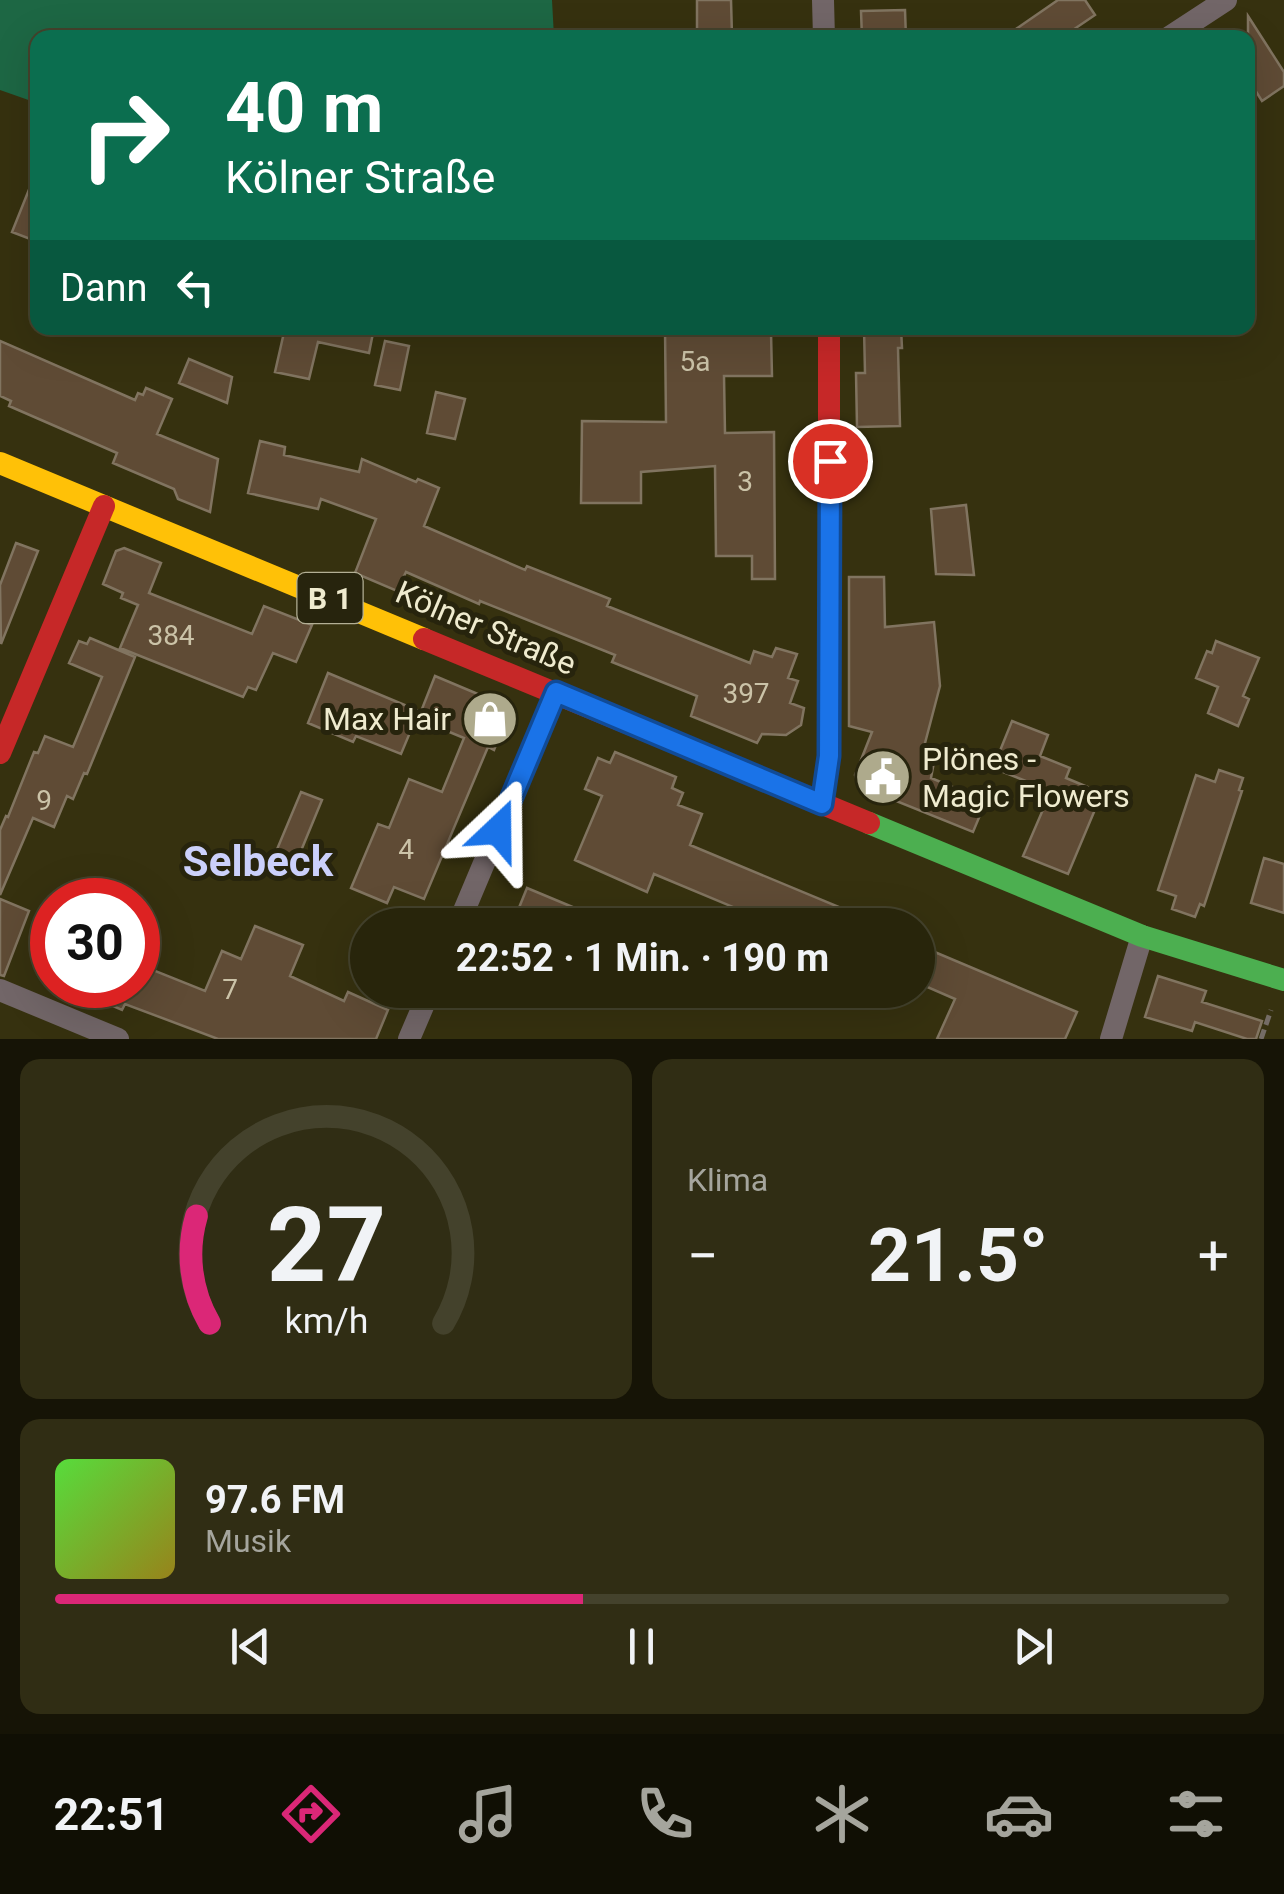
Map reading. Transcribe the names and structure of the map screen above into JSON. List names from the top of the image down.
{
  "streets": {
    "main road": ["B 1", "Kölner Straße"]
  },
  "districts": ["Selbeck"],
  "places": {
    "shop": ["Max Hair"],
    "public building": ["Plönes - Magic Flowers"]
  },
  "house_numbers": [
    "5a",
    "3",
    "384",
    "397",
    "9",
    "4",
    "7"
  ],
  "page": {
    "turn": ["40 m", "Kölner Straße"],
    "then": "Dann",
    "limit": "30",
    "trip": "22:52 · 1 Min. · 190 m",
    "tile": "Klima",
    "heat": ["−", "21.5°", "+"],
    "song": ["97.6 FM", "Musik"],
    "tabs": "22:51",
    "gauge": ["27", "km/h"]
  }
}
